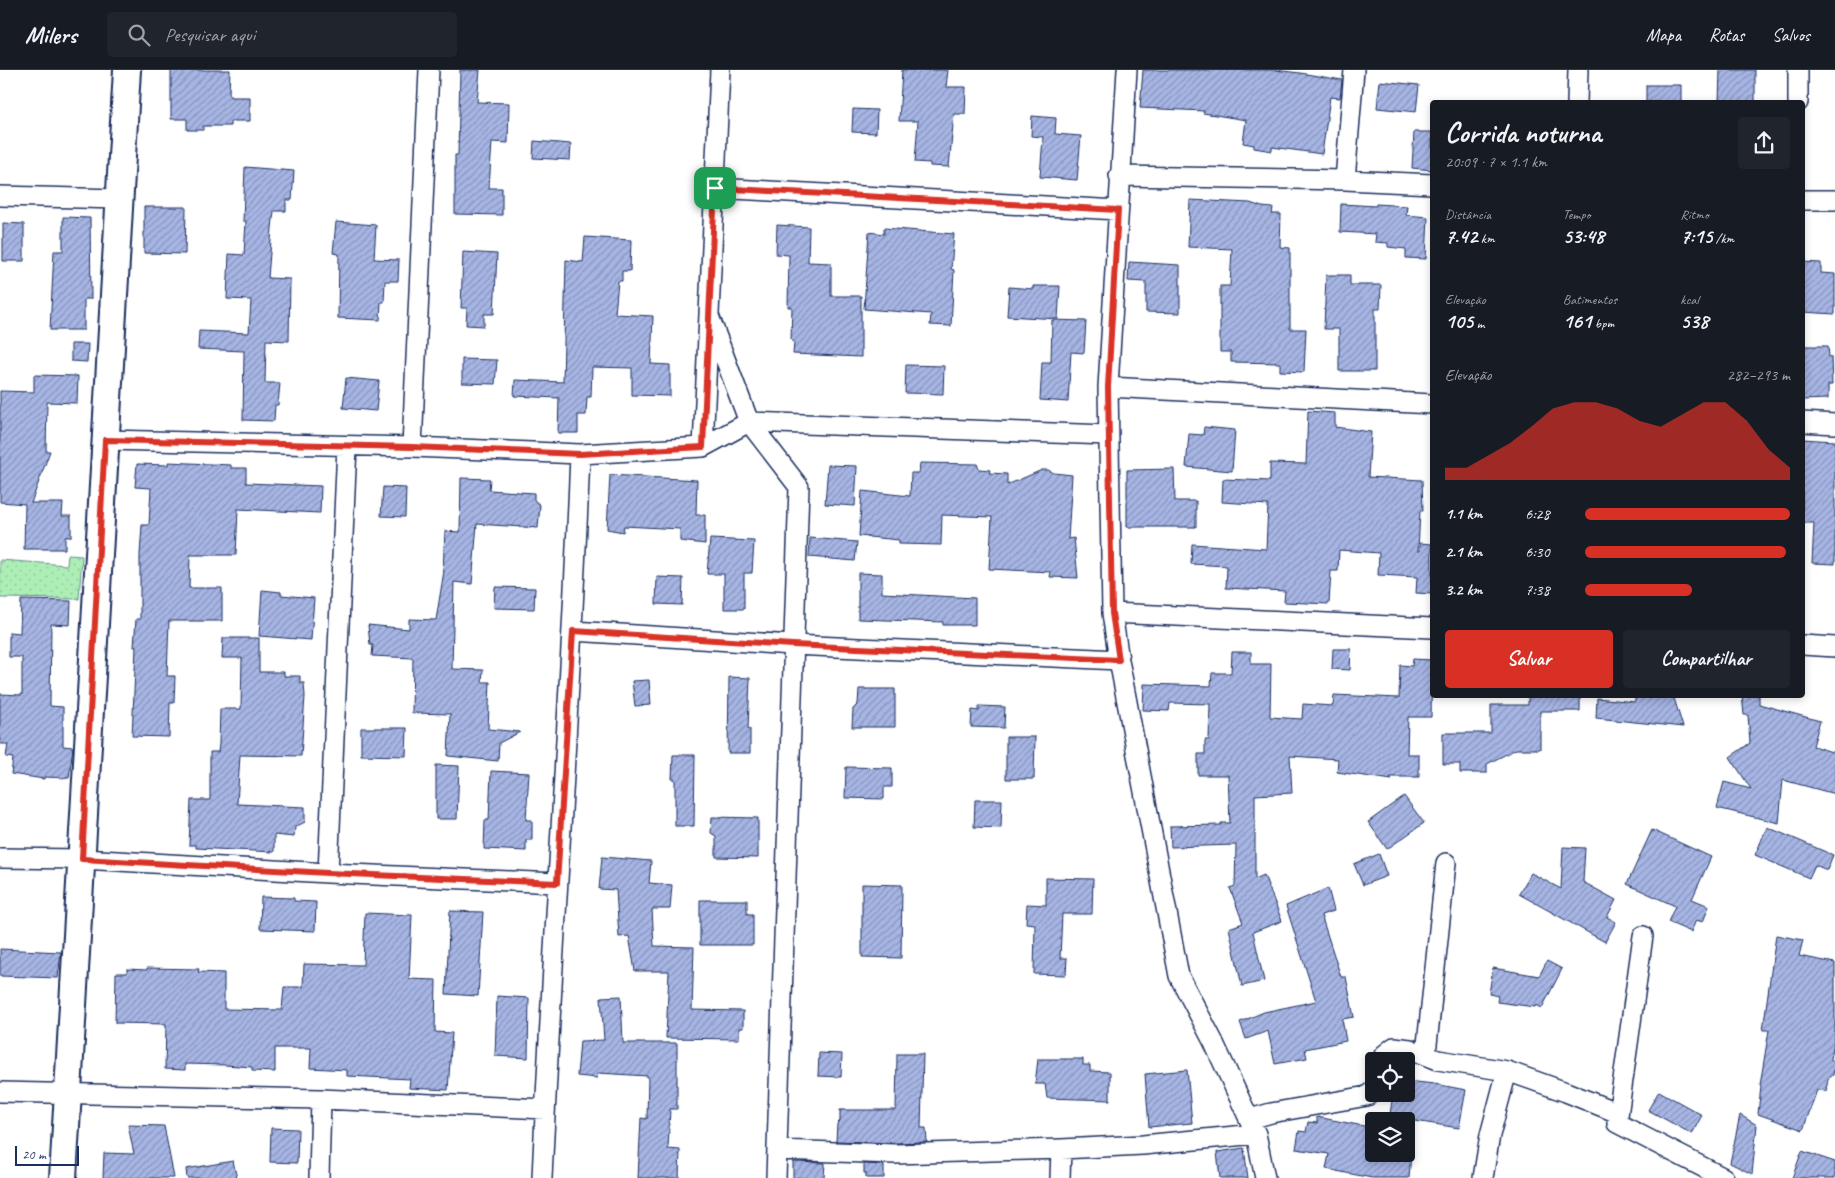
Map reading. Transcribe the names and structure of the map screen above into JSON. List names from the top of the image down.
{
  "scale_bar": "20 m",
  "page": {
    "header": "Milers",
    "search": "Pesquisar aqui",
    "nav": ["Mapa", "Rotas", "Salvos"],
    "heading": ["Corrida noturna", "20:09 · 7 × 1.1 km"],
    "stats": [
      ["Distância", "7.42 km"],
      ["Tempo", "53:48"],
      ["Ritmo", "7:15 /km"],
      ["Elevação", "105 m"],
      ["Batimentos", "161 bpm"],
      ["kcal", "538"]
    ],
    "chart": ["Elevação", "282–293 m"],
    "list": [
      {
        "name": "1.1 km",
        "note": "6:28"
      },
      {
        "name": "2.1 km",
        "note": "6:30"
      },
      {
        "name": "3.2 km",
        "note": "7:38"
      }
    ],
    "buttons": ["Salvar", "Compartilhar"],
    "scale": "20 m"
  }
}
